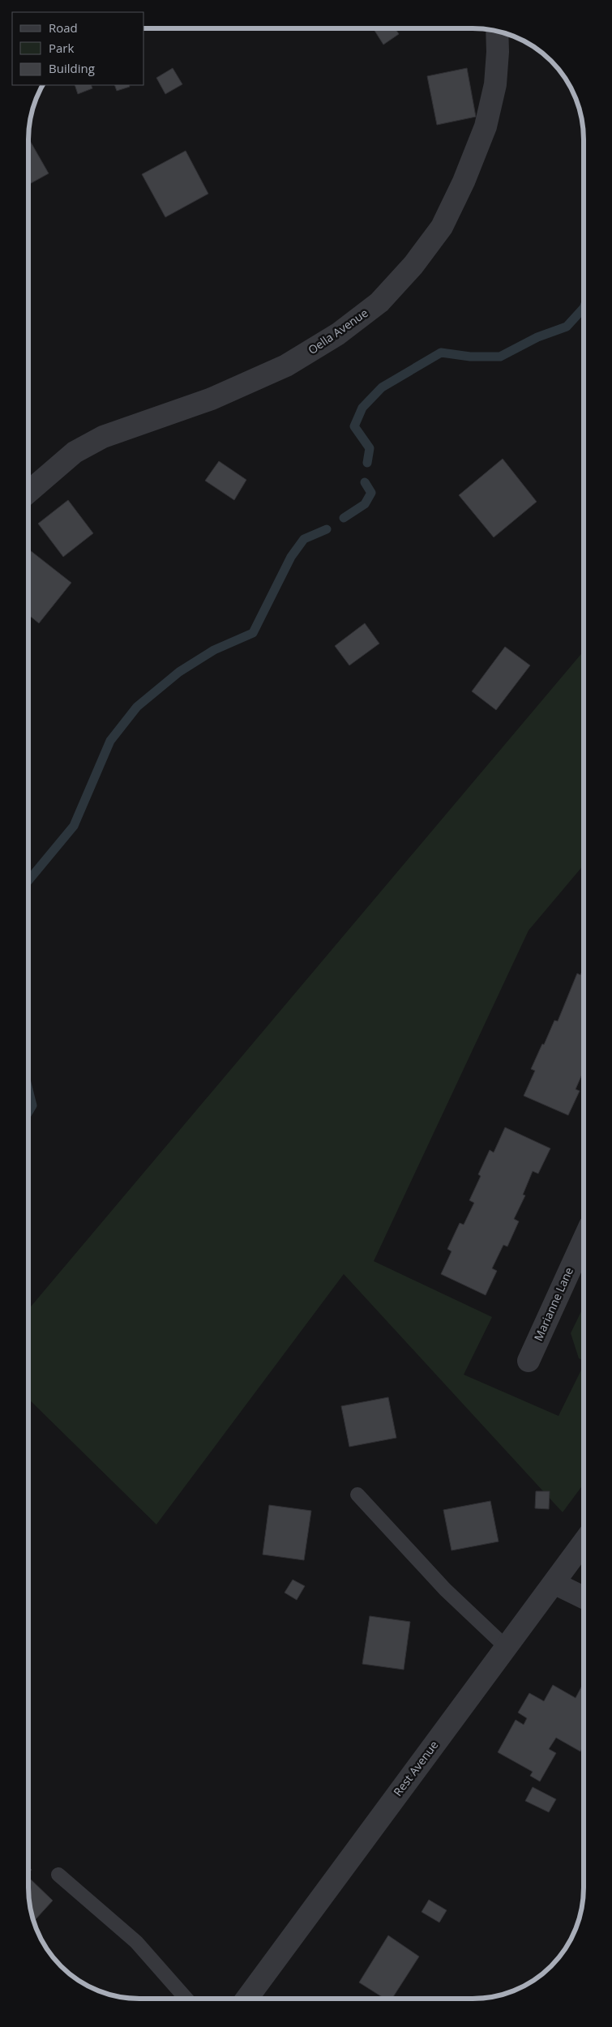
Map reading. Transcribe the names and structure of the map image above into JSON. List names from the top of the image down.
{
  "streets": {
    "street": ["Oella Avenue", "Marianne Lane", "Rest Avenue"]
  },
  "legend": ["Road", "Park", "Building"]
}
